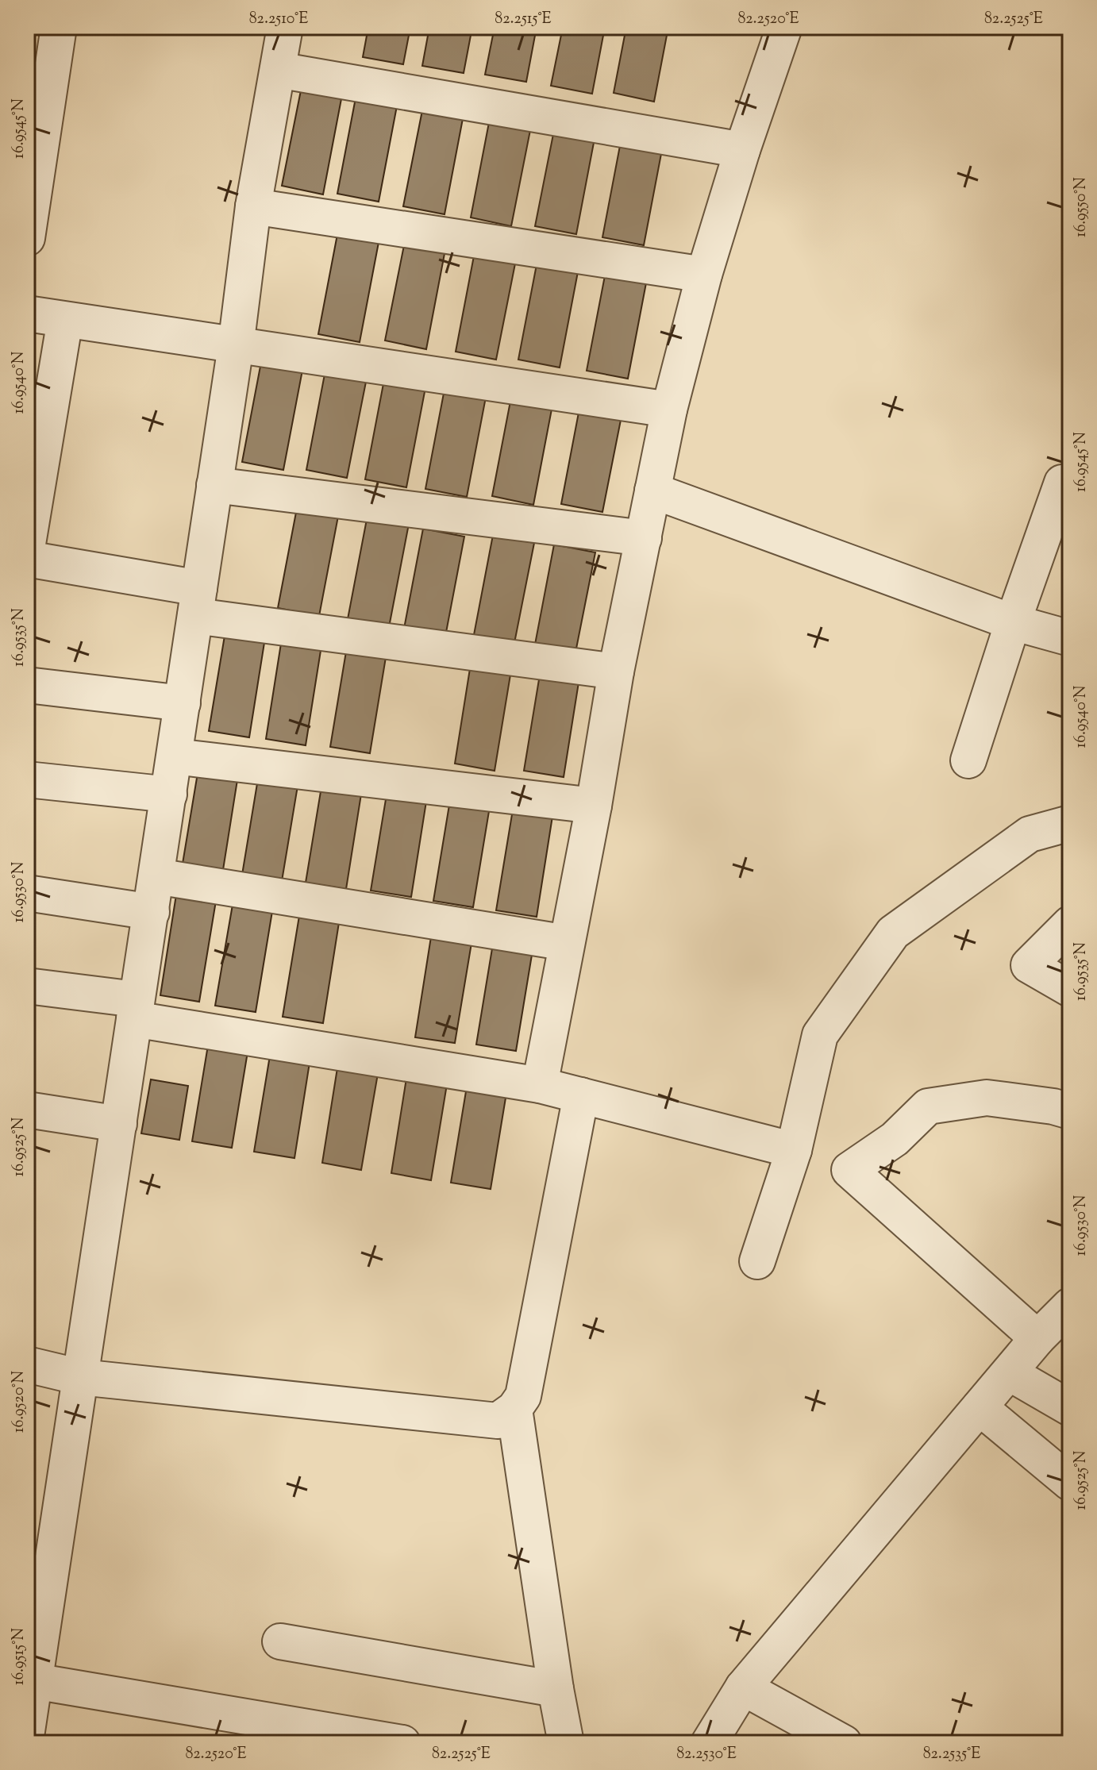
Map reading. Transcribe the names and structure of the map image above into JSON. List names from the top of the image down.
{
  "coordinates": [
    "82.2510°E",
    "82.2515°E",
    "82.2520°E",
    "82.2525°E",
    "16.9545°N",
    "16.9550°N",
    "16.9540°N",
    "16.9535°N",
    "16.9530°N",
    "16.9525°N",
    "16.9520°N",
    "16.9515°N",
    "82.2530°E",
    "82.2535°E"
  ]
}
